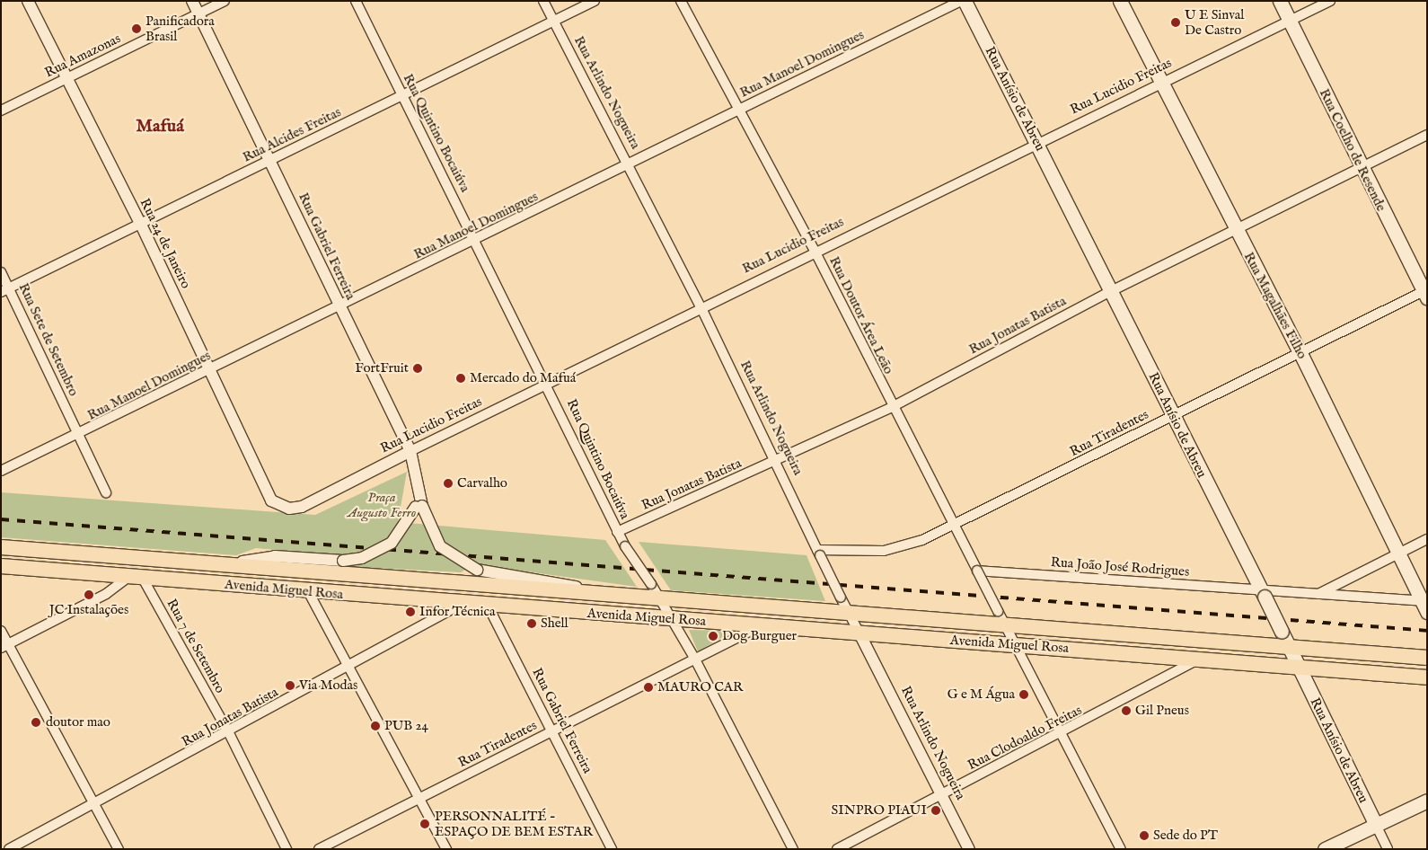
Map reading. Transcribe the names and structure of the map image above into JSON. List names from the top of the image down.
{
  "streets": {
    "main road": [
      "Rua Anísio de Abreu",
      "Rua Coelho de Resende",
      "Rua Magalhães Filho",
      "Avenida Miguel Rosa"
    ],
    "street": [
      "Rua Amazonas",
      "Rua Manoel Domingues",
      "Rua Lucidio Freitas",
      "Rua Arlindo Nogueira",
      "Rua Quintino Bocaiúva",
      "Rua Alcides Freitas",
      "Rua 24 de Janeiro",
      "Rua Gabriel Ferreira",
      "Rua Doutor Área Leão",
      "Rua Jonatas Batista",
      "Rua Sete de Setembro",
      "Rua Tiradentes",
      "Rua João José Rodrigues",
      "Rua 7 de Setembro",
      "Rua Clodoaldo Freitas"
    ]
  },
  "crossings": [
    ["Rua Amazonas", "Rua 24 de Janeiro"],
    ["Rua Amazonas", "Rua Gabriel Ferreira"],
    ["Rua Manoel Domingues", "Rua Arlindo Nogueira"],
    ["Rua Manoel Domingues", "Rua Quintino Bocaiúva"],
    ["Rua Manoel Domingues", "Rua 24 de Janeiro"],
    ["Rua Manoel Domingues", "Rua Gabriel Ferreira"],
    ["Rua Manoel Domingues", "Rua Doutor Área Leão"],
    ["Rua Manoel Domingues", "Rua Sete de Setembro"],
    ["Rua Lucidio Freitas", "Rua Arlindo Nogueira"],
    ["Rua Lucidio Freitas", "Rua Anísio de Abreu"],
    ["Rua Lucidio Freitas", "Rua Quintino Bocaiúva"],
    ["Rua Lucidio Freitas", "Rua Coelho de Resende"],
    ["Rua Lucidio Freitas", "Rua 24 de Janeiro"],
    ["Rua Lucidio Freitas", "Rua Gabriel Ferreira"],
    ["Rua Lucidio Freitas", "Rua Magalhães Filho"],
    ["Rua Lucidio Freitas", "Rua Doutor Área Leão"],
    ["Rua Arlindo Nogueira", "Rua Alcides Freitas"],
    ["Rua Arlindo Nogueira", "Rua Jonatas Batista"],
    ["Rua Arlindo Nogueira", "Rua Tiradentes"],
    ["Rua Arlindo Nogueira", "Avenida Miguel Rosa"],
    ["Rua Arlindo Nogueira", "Rua Clodoaldo Freitas"],
    ["Rua Anísio de Abreu", "Rua Jonatas Batista"],
    ["Rua Anísio de Abreu", "Rua Tiradentes"],
    ["Rua Anísio de Abreu", "Rua João José Rodrigues"],
    ["Rua Anísio de Abreu", "Avenida Miguel Rosa"],
    ["Rua Quintino Bocaiúva", "Rua Alcides Freitas"],
    ["Rua Quintino Bocaiúva", "Rua Jonatas Batista"],
    ["Rua Quintino Bocaiúva", "Rua Tiradentes"],
    ["Rua Quintino Bocaiúva", "Avenida Miguel Rosa"],
    ["Rua Alcides Freitas", "Rua 24 de Janeiro"],
    ["Rua Alcides Freitas", "Rua Gabriel Ferreira"],
    ["Rua Alcides Freitas", "Rua Sete de Setembro"],
    ["Rua Coelho de Resende", "Rua Jonatas Batista"],
    ["Rua Coelho de Resende", "Rua Tiradentes"],
    ["Rua Gabriel Ferreira", "Rua Tiradentes"],
    ["Rua Gabriel Ferreira", "Avenida Miguel Rosa"],
    ["Rua Magalhães Filho", "Rua Jonatas Batista"],
    ["Rua Magalhães Filho", "Rua Tiradentes"],
    ["Rua Doutor Área Leão", "Rua Jonatas Batista"],
    ["Rua Doutor Área Leão", "Rua Tiradentes"],
    ["Rua Doutor Área Leão", "Rua João José Rodrigues"],
    ["Rua Doutor Área Leão", "Avenida Miguel Rosa"],
    ["Rua Doutor Área Leão", "Rua Clodoaldo Freitas"],
    ["Rua Jonatas Batista", "Avenida Miguel Rosa"],
    ["Rua Jonatas Batista", "Rua 7 de Setembro"],
    ["Rua Tiradentes", "Avenida Miguel Rosa"],
    ["Avenida Miguel Rosa", "Rua 7 de Setembro"],
    ["Avenida Miguel Rosa", "Rua Clodoaldo Freitas"]
  ],
  "districts": ["Mafuá"],
  "parks": ["Praça Augusto Ferro"],
  "places": [
    "U E Sinval De Castro",
    "Panificadora Brasil",
    "FortFruit",
    "Mercado do Mafuá",
    "Carvalho",
    "JC Instalações",
    "Infor Técnica",
    "Shell",
    "Dog Burguer",
    "Via Modas",
    "MAURO CAR",
    "G e M Água",
    "Gil Pneus",
    "doutor mao",
    "PUB 24",
    "SINPRO PIAUI",
    "PERSONNALITÉ - ESPAÇO DE BEM ESTAR",
    "Sede do PT"
  ]
}
